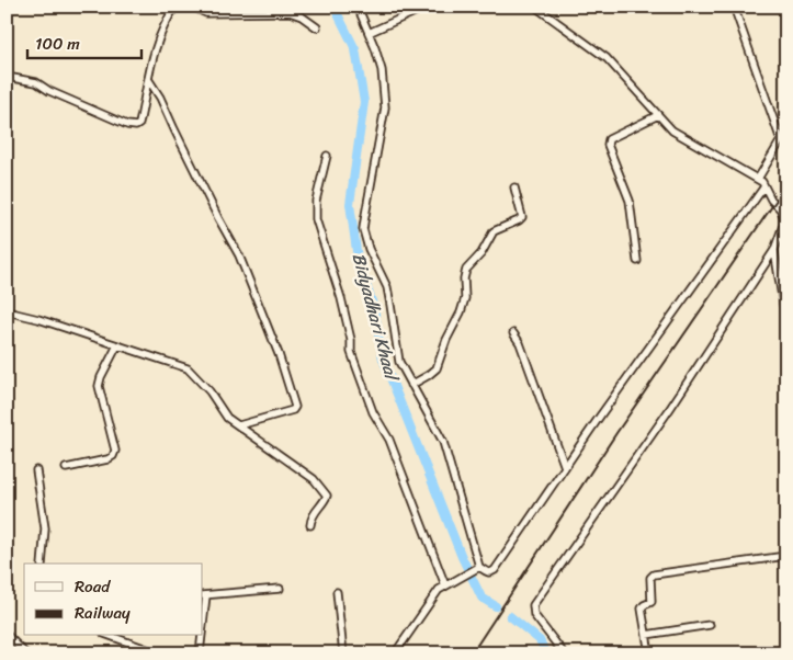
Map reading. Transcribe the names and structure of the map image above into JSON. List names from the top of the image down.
{
  "water": ["Bidyadhari Khaal"],
  "legend": ["Road", "Railway"],
  "scale_bar": "100 m"
}
